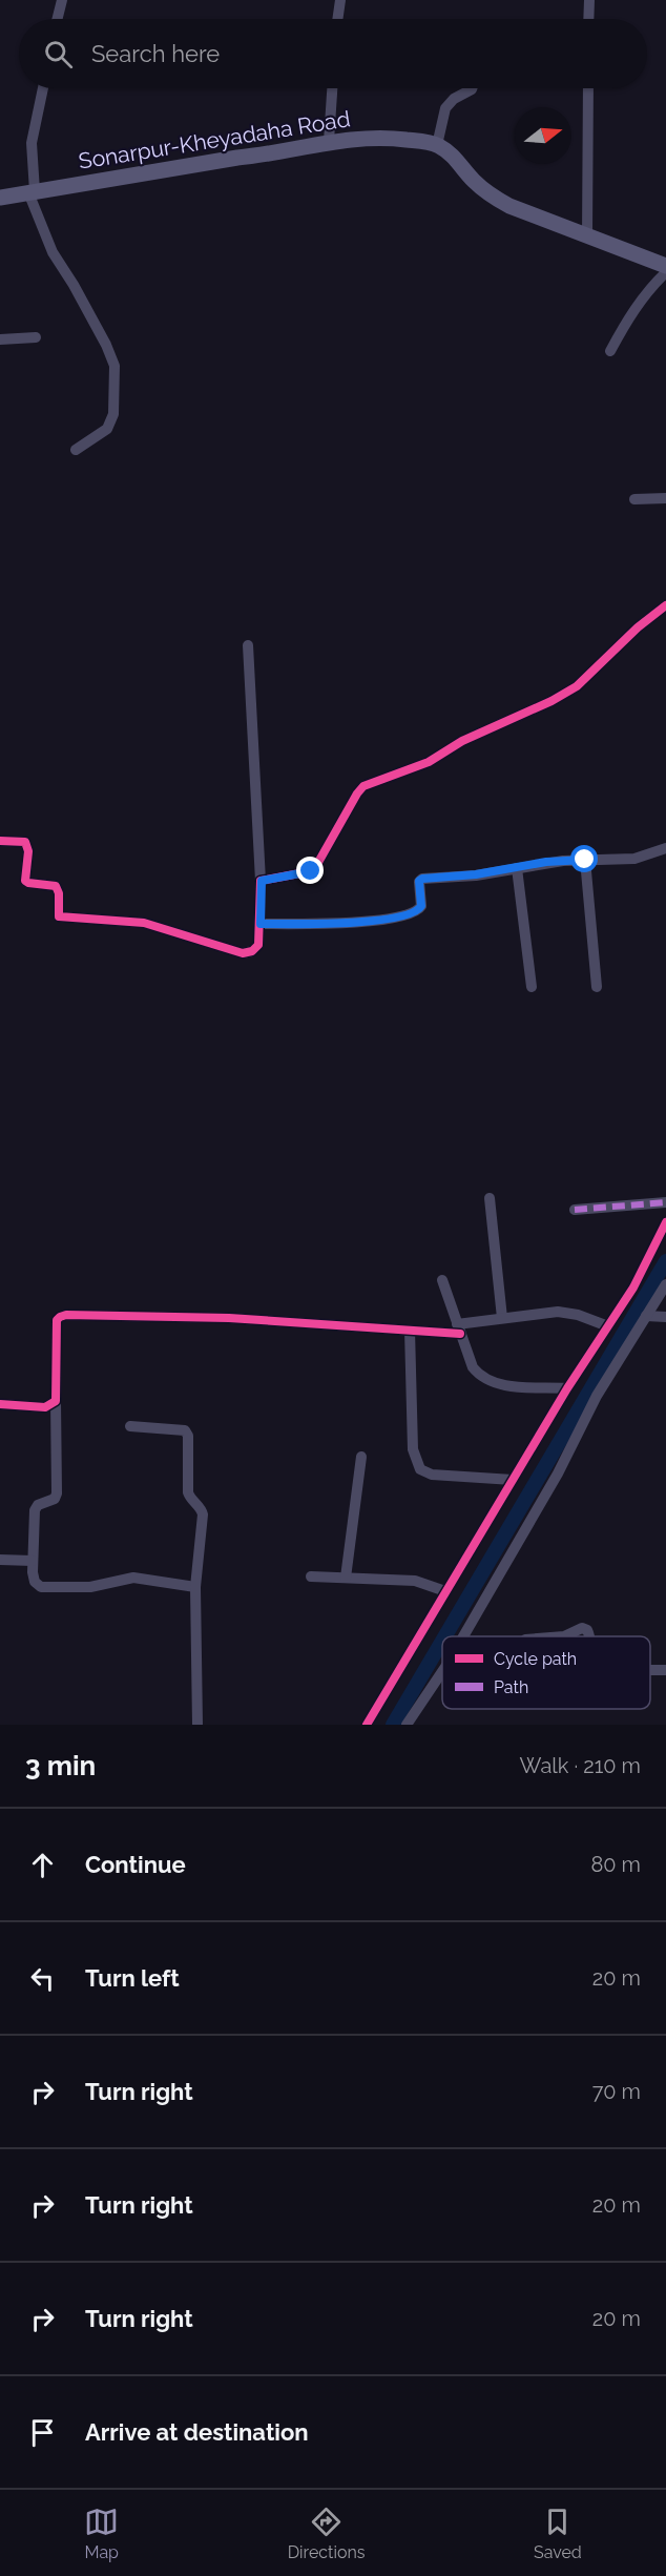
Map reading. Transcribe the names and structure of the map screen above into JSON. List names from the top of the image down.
{
  "streets": {
    "main road": ["Sonarpur-Kheyadaha Road"]
  },
  "legend": ["Cycle path", "Path"],
  "north": "right",
  "page": {
    "search": "Search here",
    "heading": ["3 min", "Walk · 210 m"],
    "list": [
      ["Continue", "80 m"],
      ["Turn left", "20 m"],
      ["Turn right", "70 m"],
      ["Turn right", "20 m"],
      ["Turn right", "20 m"],
      "Arrive at destination"
    ],
    "nav": ["Map", "Directions", "Saved"]
  }
}
